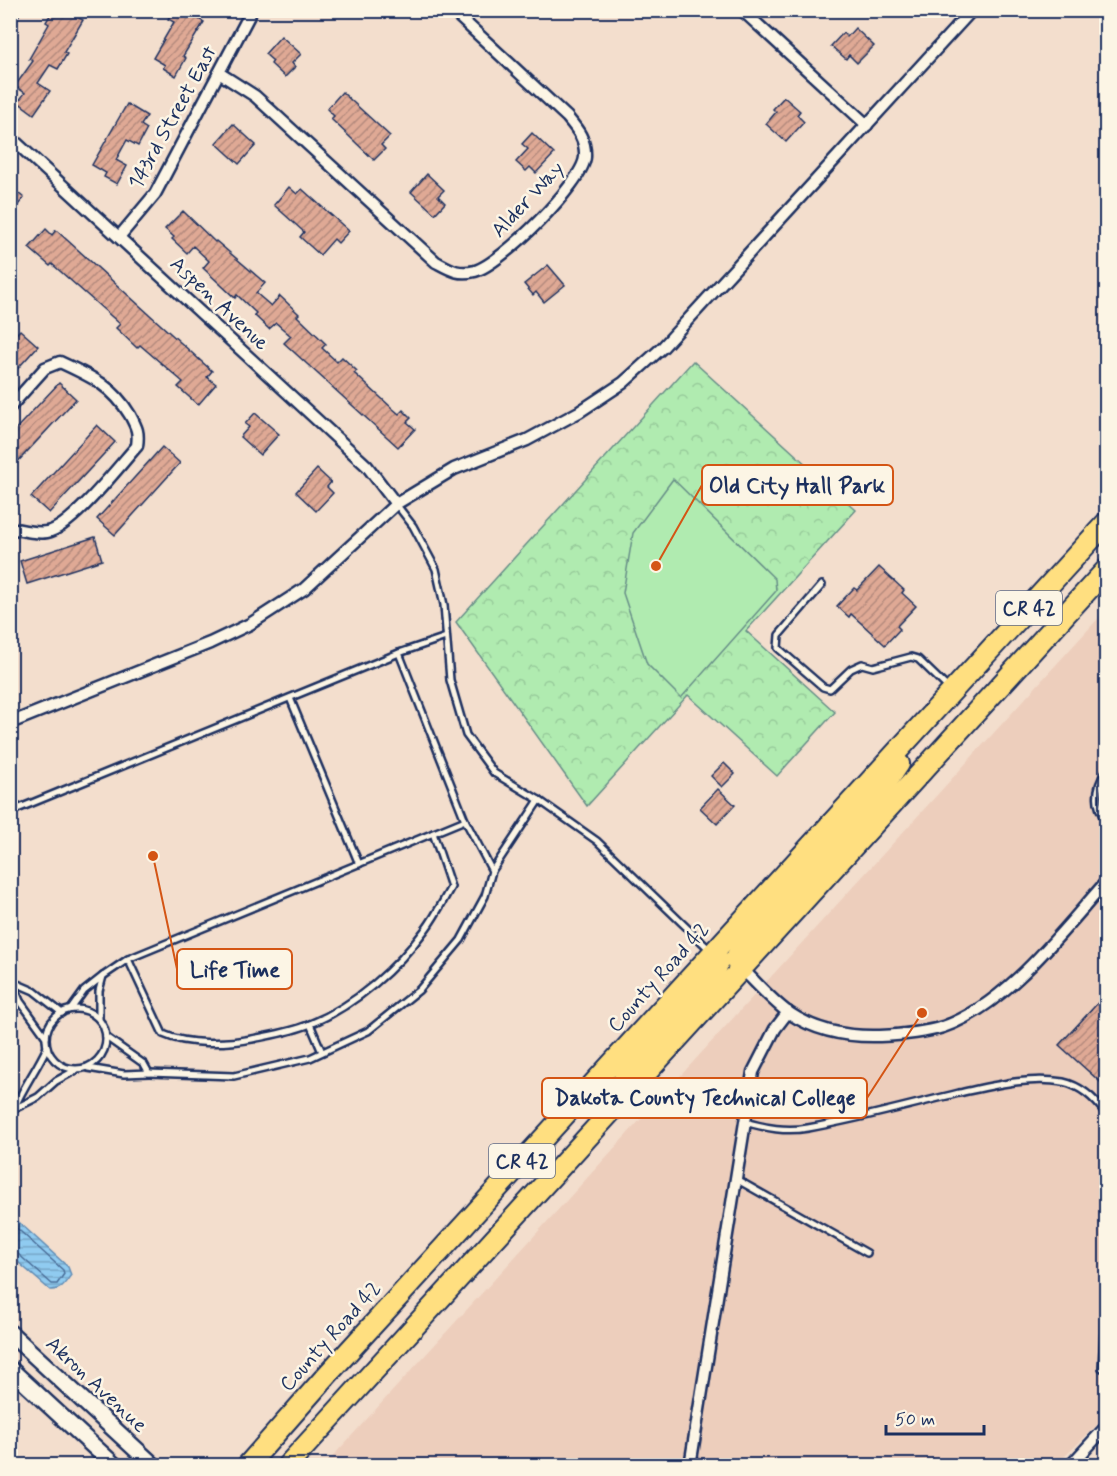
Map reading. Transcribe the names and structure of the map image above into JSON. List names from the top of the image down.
{
  "streets": {
    "highway": ["CR 42", "County Road 42"],
    "street": [
      "143rd Street East",
      "Alder Way",
      "Aspen Avenue",
      "Akron Avenue"
    ]
  },
  "crossings": [
    ["143rd Street East", "Alder Way"],
    ["143rd Street East", "Aspen Avenue"]
  ],
  "places": ["Old City Hall Park", "Life Time", "Dakota County Technical College"],
  "scale_bar": "50 m"
}
